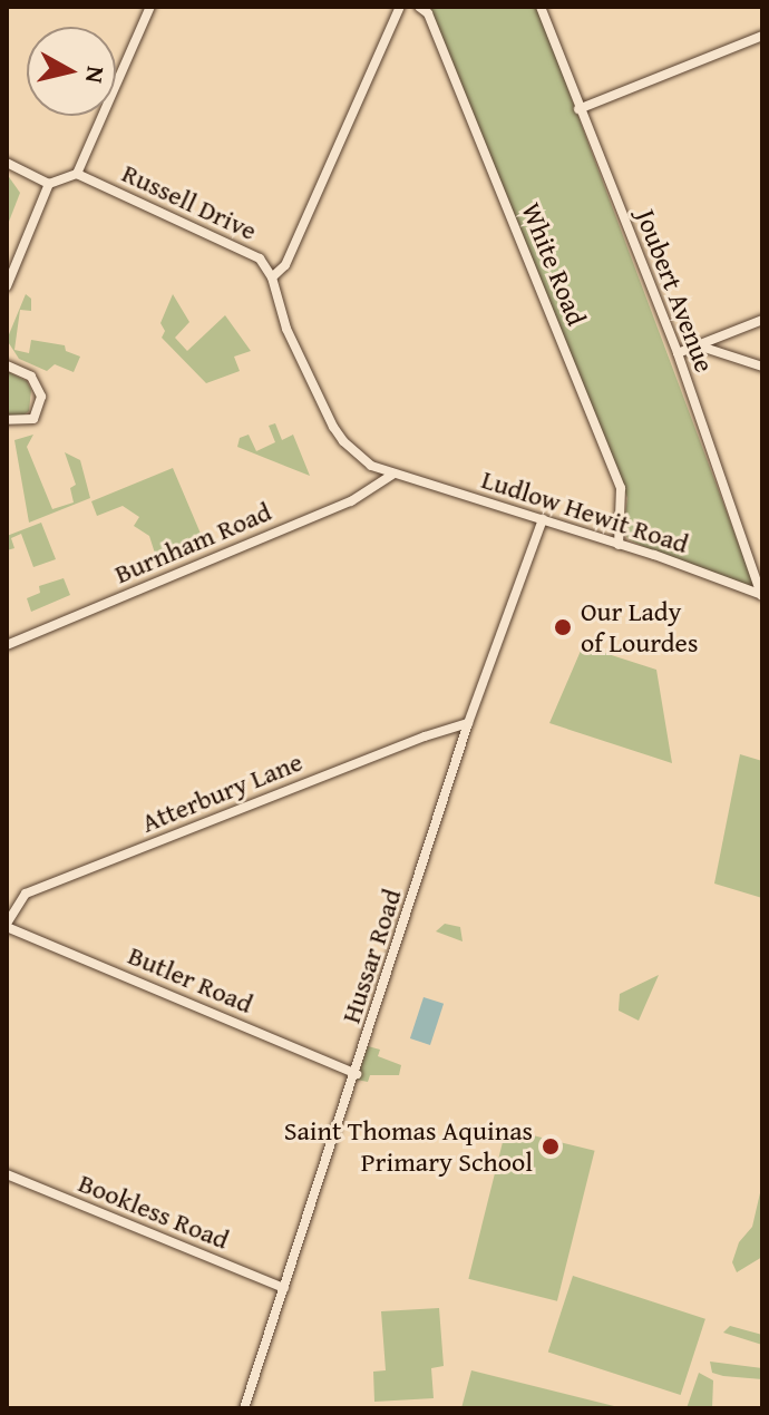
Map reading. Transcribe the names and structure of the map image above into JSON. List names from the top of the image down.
{
  "streets": {
    "street": [
      "Russell Drive",
      "White Road",
      "Joubert Avenue",
      "Ludlow Hewit Road",
      "Burnham Road",
      "Atterbury Lane",
      "Hussar Road",
      "Butler Road",
      "Bookless Road"
    ]
  },
  "crossings": [
    ["Russell Drive", "Ludlow Hewit Road"],
    ["Russell Drive", "Burnham Road"],
    ["White Road", "Ludlow Hewit Road"],
    ["Joubert Avenue", "Ludlow Hewit Road"],
    ["Ludlow Hewit Road", "Burnham Road"],
    ["Ludlow Hewit Road", "Hussar Road"],
    ["Atterbury Lane", "Hussar Road"],
    ["Atterbury Lane", "Butler Road"],
    ["Hussar Road", "Butler Road"],
    ["Hussar Road", "Bookless Road"]
  ],
  "places": ["Our Lady of Lourdes", "Saint Thomas Aquinas Primary School"],
  "north": "right"
}
